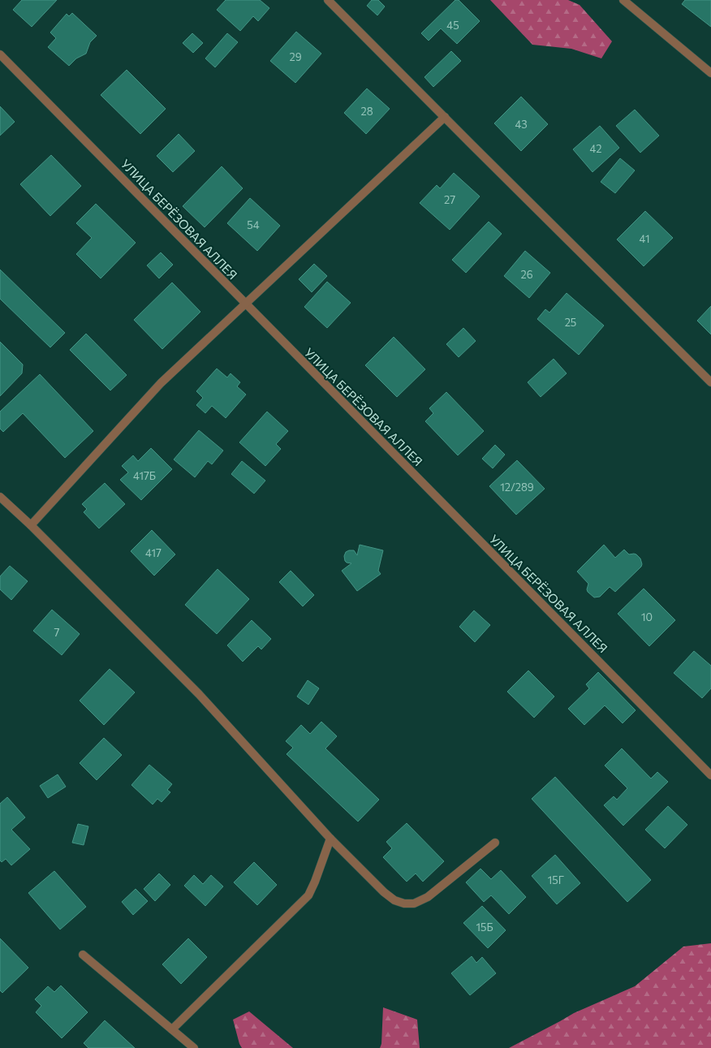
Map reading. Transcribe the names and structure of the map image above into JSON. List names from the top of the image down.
{
  "streets": {
    "street": ["УЛИЦА БЕРЁЗОВАЯ АЛЛЕЯ"]
  },
  "house_numbers": [
    "45",
    "29",
    "28",
    "43",
    "42",
    "27",
    "54",
    "41",
    "26",
    "25",
    "417Б",
    "12/289",
    "417",
    "10",
    "7",
    "15Г",
    "15Б"
  ]
}
